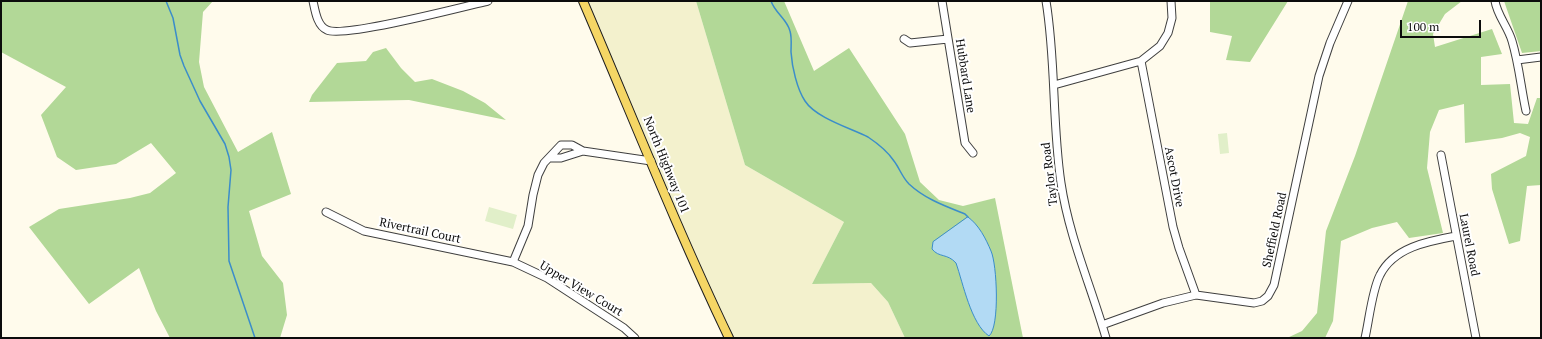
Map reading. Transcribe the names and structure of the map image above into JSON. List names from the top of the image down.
{
  "streets": {
    "main road": ["North Highway 101"],
    "street": [
      "Hubbard Lane",
      "Taylor Road",
      "Ascot Drive",
      "Sheffield Road",
      "Rivertrail Court",
      "Laurel Road",
      "Upper View Court"
    ]
  },
  "crossings": [
    ["Taylor Road", "Sheffield Road"],
    ["Ascot Drive", "Sheffield Road"],
    ["Rivertrail Court", "Upper View Court"]
  ],
  "scale_bar": "100 m"
}
